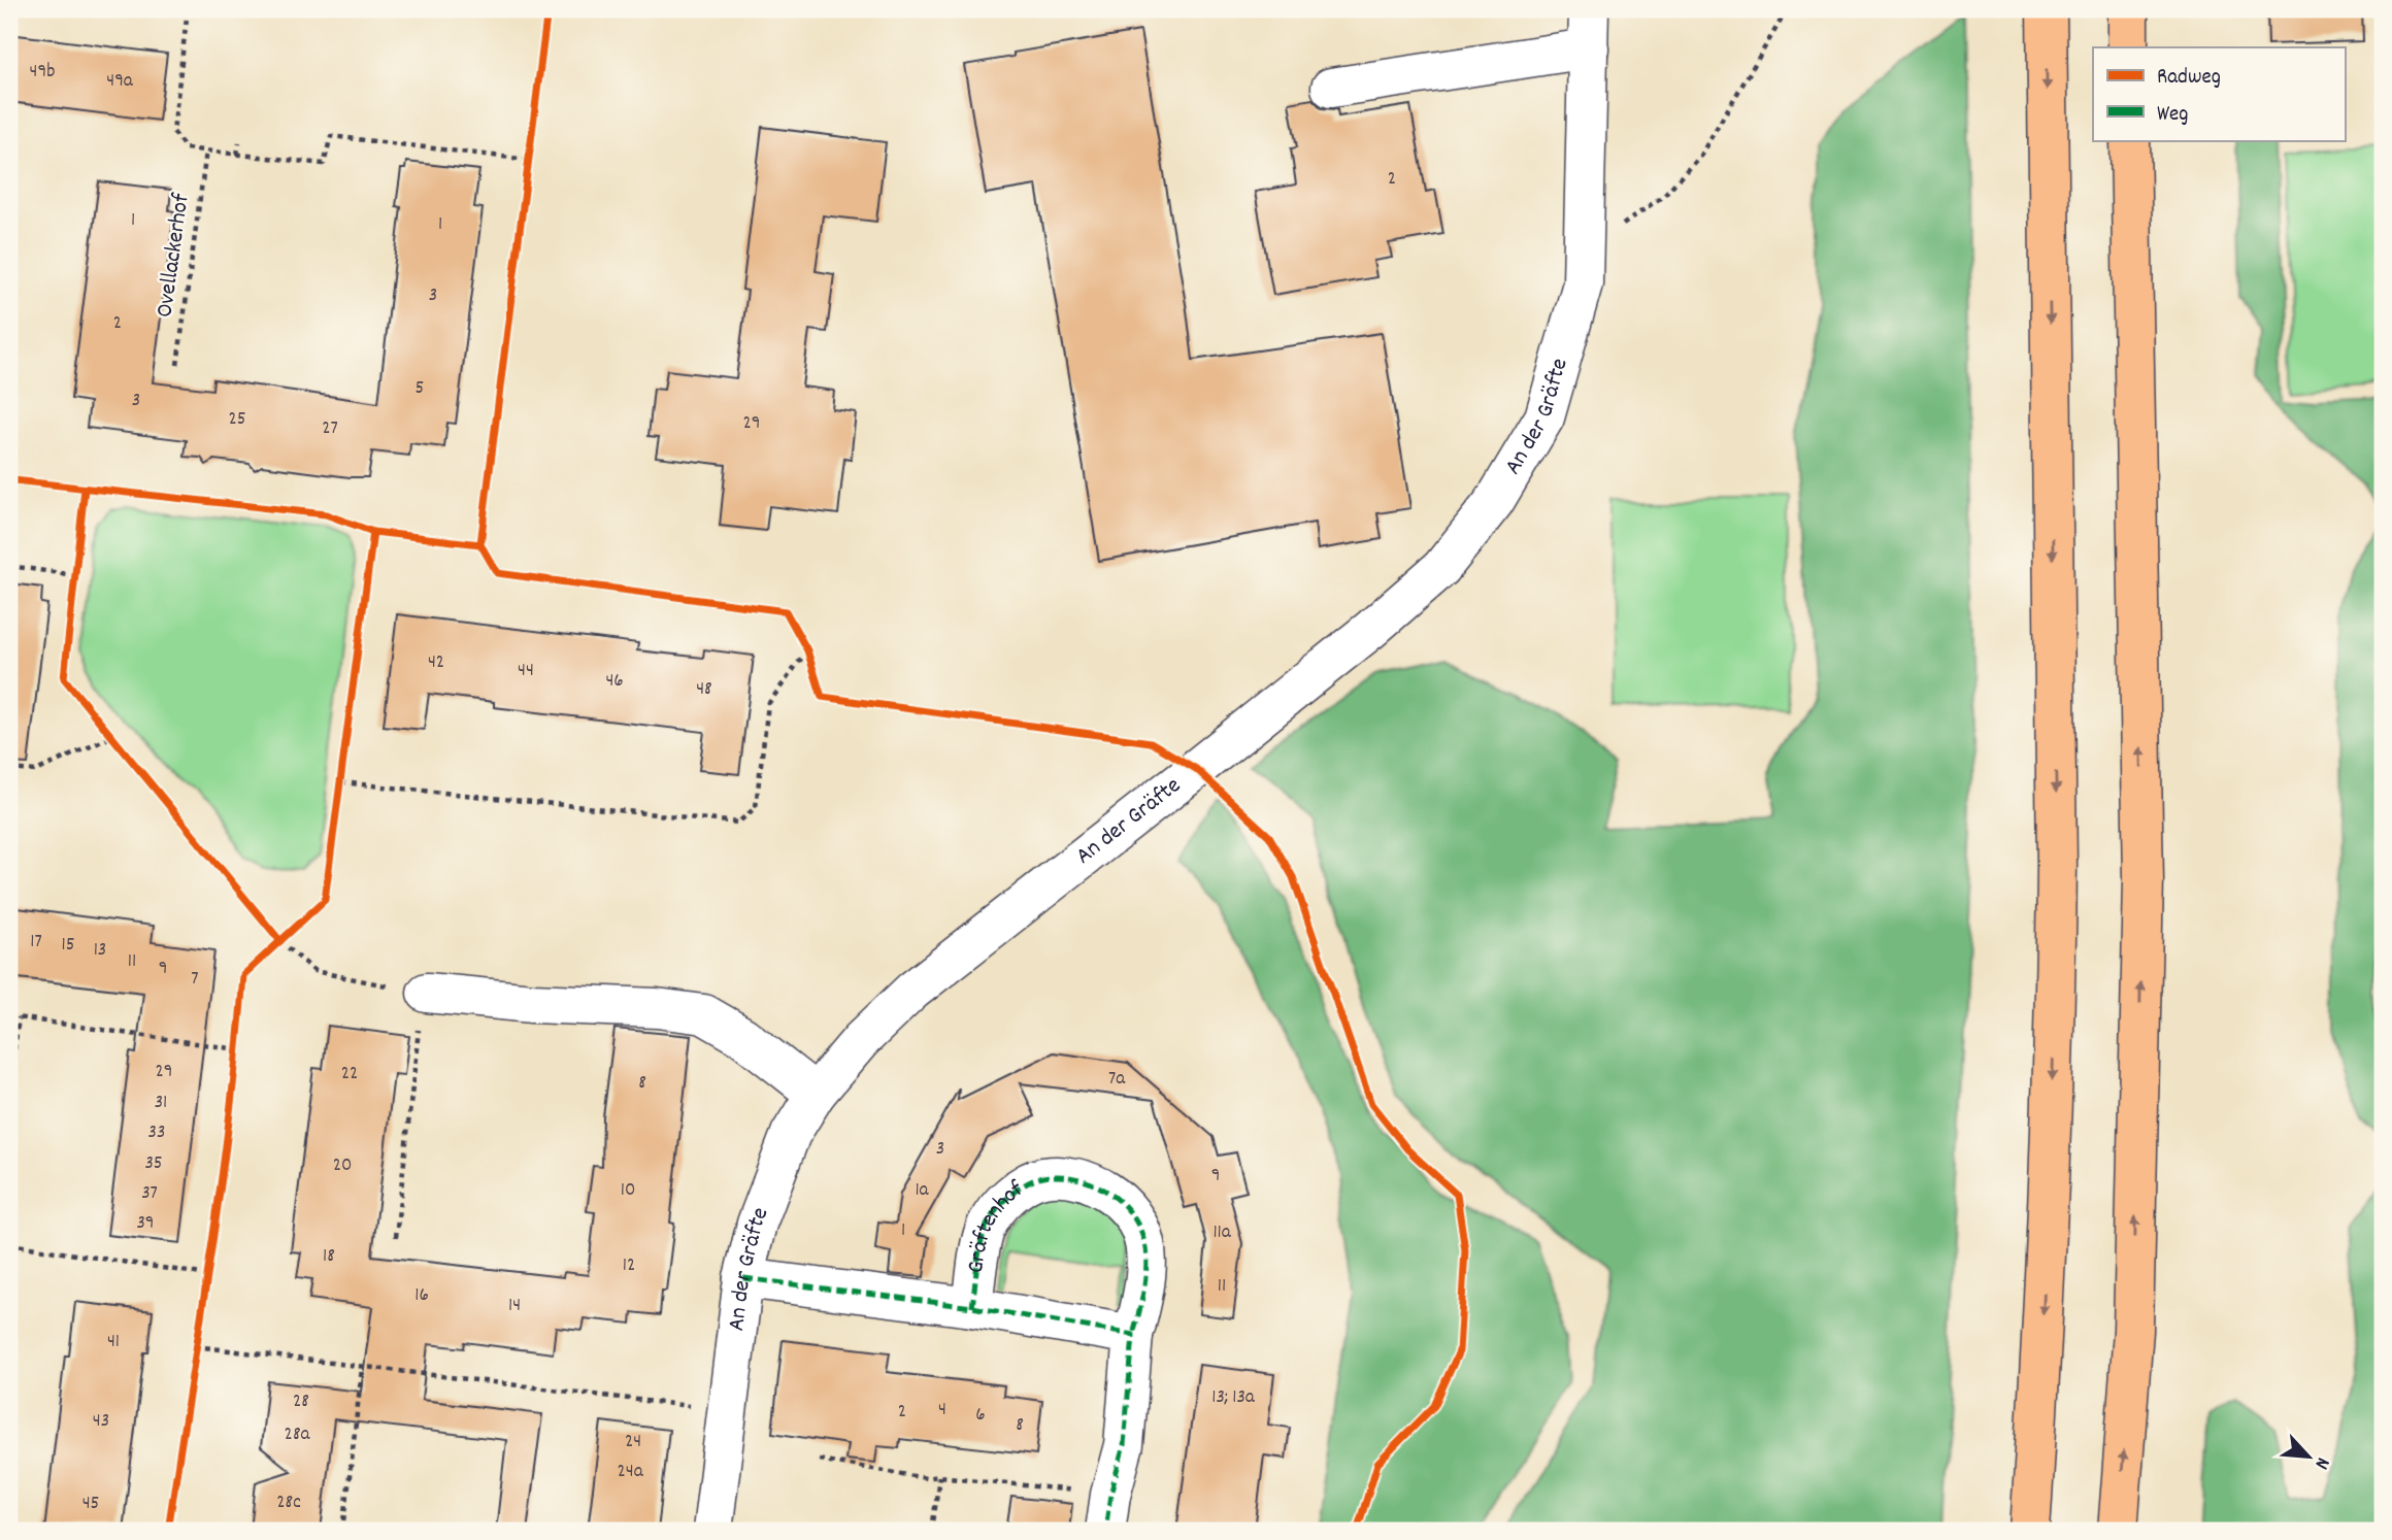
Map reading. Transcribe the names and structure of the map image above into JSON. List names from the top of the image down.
{
  "streets": {
    "street": ["An der Gräfte", "Gräftenhof"],
    "path": ["Ovellackerhof"]
  },
  "crossings": [
    ["An der Gräfte", "Gräftenhof"]
  ],
  "house_numbers": [
    "49b",
    "49a",
    "2",
    "1",
    "1",
    "3",
    "2",
    "5",
    "3",
    "25",
    "29",
    "27",
    "42",
    "44",
    "46",
    "48",
    "17",
    "15",
    "13",
    "11",
    "9",
    "7",
    "29",
    "22",
    "7a",
    "8",
    "31",
    "33",
    "3",
    "35",
    "20",
    "9",
    "10",
    "1a",
    "37",
    "39",
    "1",
    "11a",
    "18",
    "12",
    "11",
    "16",
    "14",
    "41",
    "13; 13a",
    "28",
    "4",
    "2",
    "6",
    "43",
    "8",
    "28a",
    "24",
    "24a",
    "28c",
    "45"
  ],
  "legend": ["Radweg", "Weg"],
  "north": "bottom right"
}
